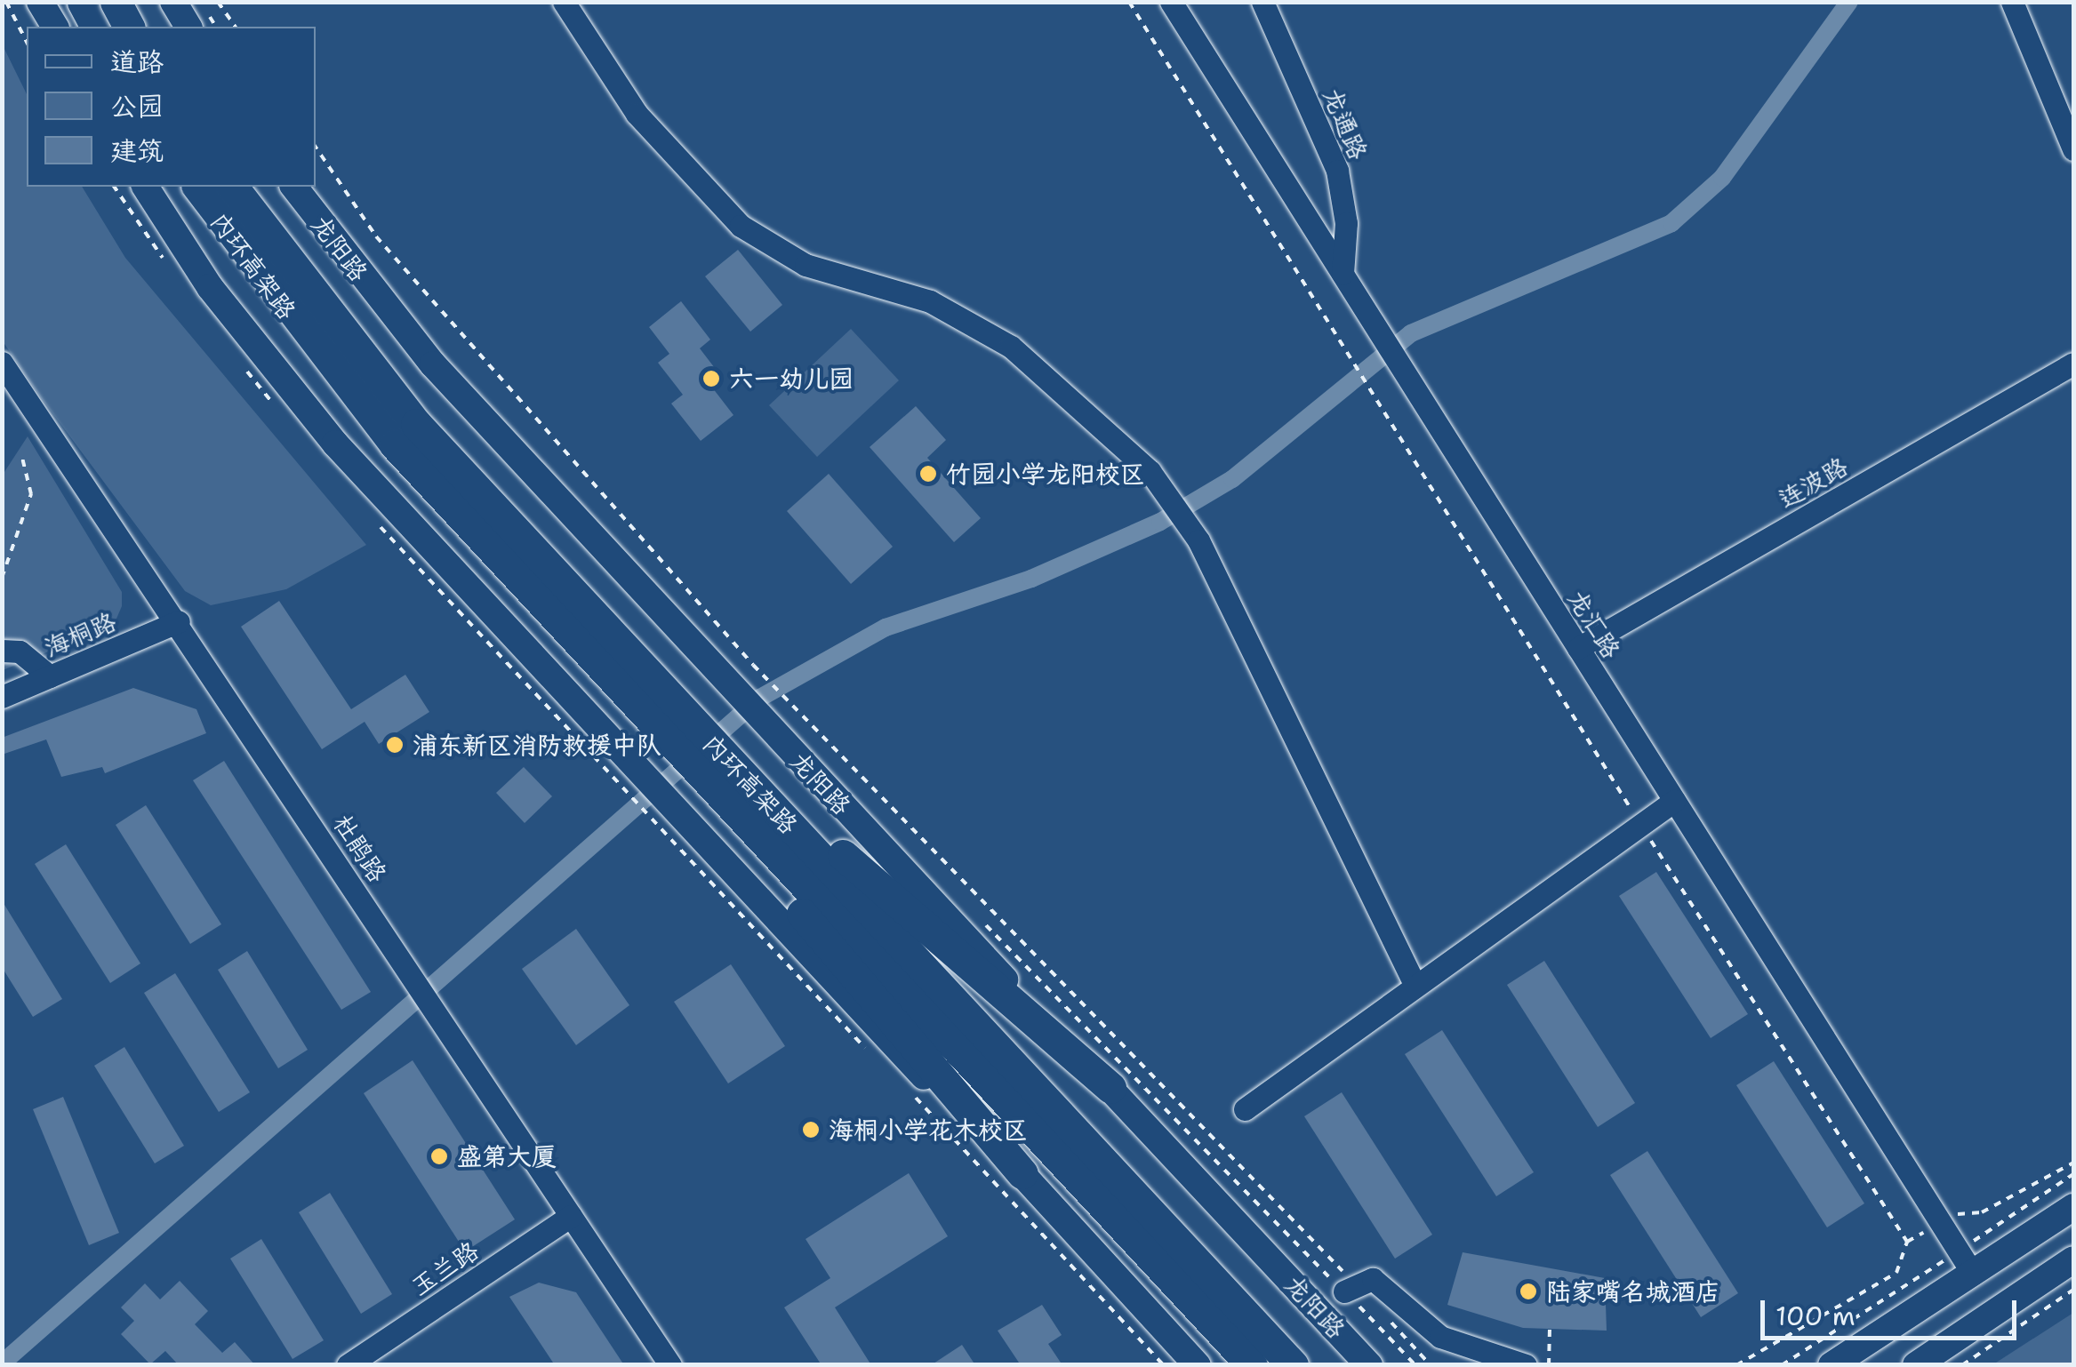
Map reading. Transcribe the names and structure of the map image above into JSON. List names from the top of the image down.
{
  "streets": {
    "highway": ["内环高架路"],
    "main road": ["龙阳路"],
    "street": [
      "龙通路",
      "连波路",
      "龙汇路",
      "海桐路",
      "杜鹃路",
      "玉兰路"
    ]
  },
  "crossings": [
    ["龙通路", "龙汇路"],
    ["连波路", "龙汇路"],
    ["海桐路", "杜鹃路"],
    ["杜鹃路", "玉兰路"]
  ],
  "places": [
    "六一幼儿园",
    "竹园小学龙阳校区",
    "浦东新区消防救援中队",
    "海桐小学花木校区",
    "盛第大厦",
    "陆家嘴名城酒店"
  ],
  "legend": ["道路", "公园", "建筑"],
  "scale_bar": "100 m"
}
